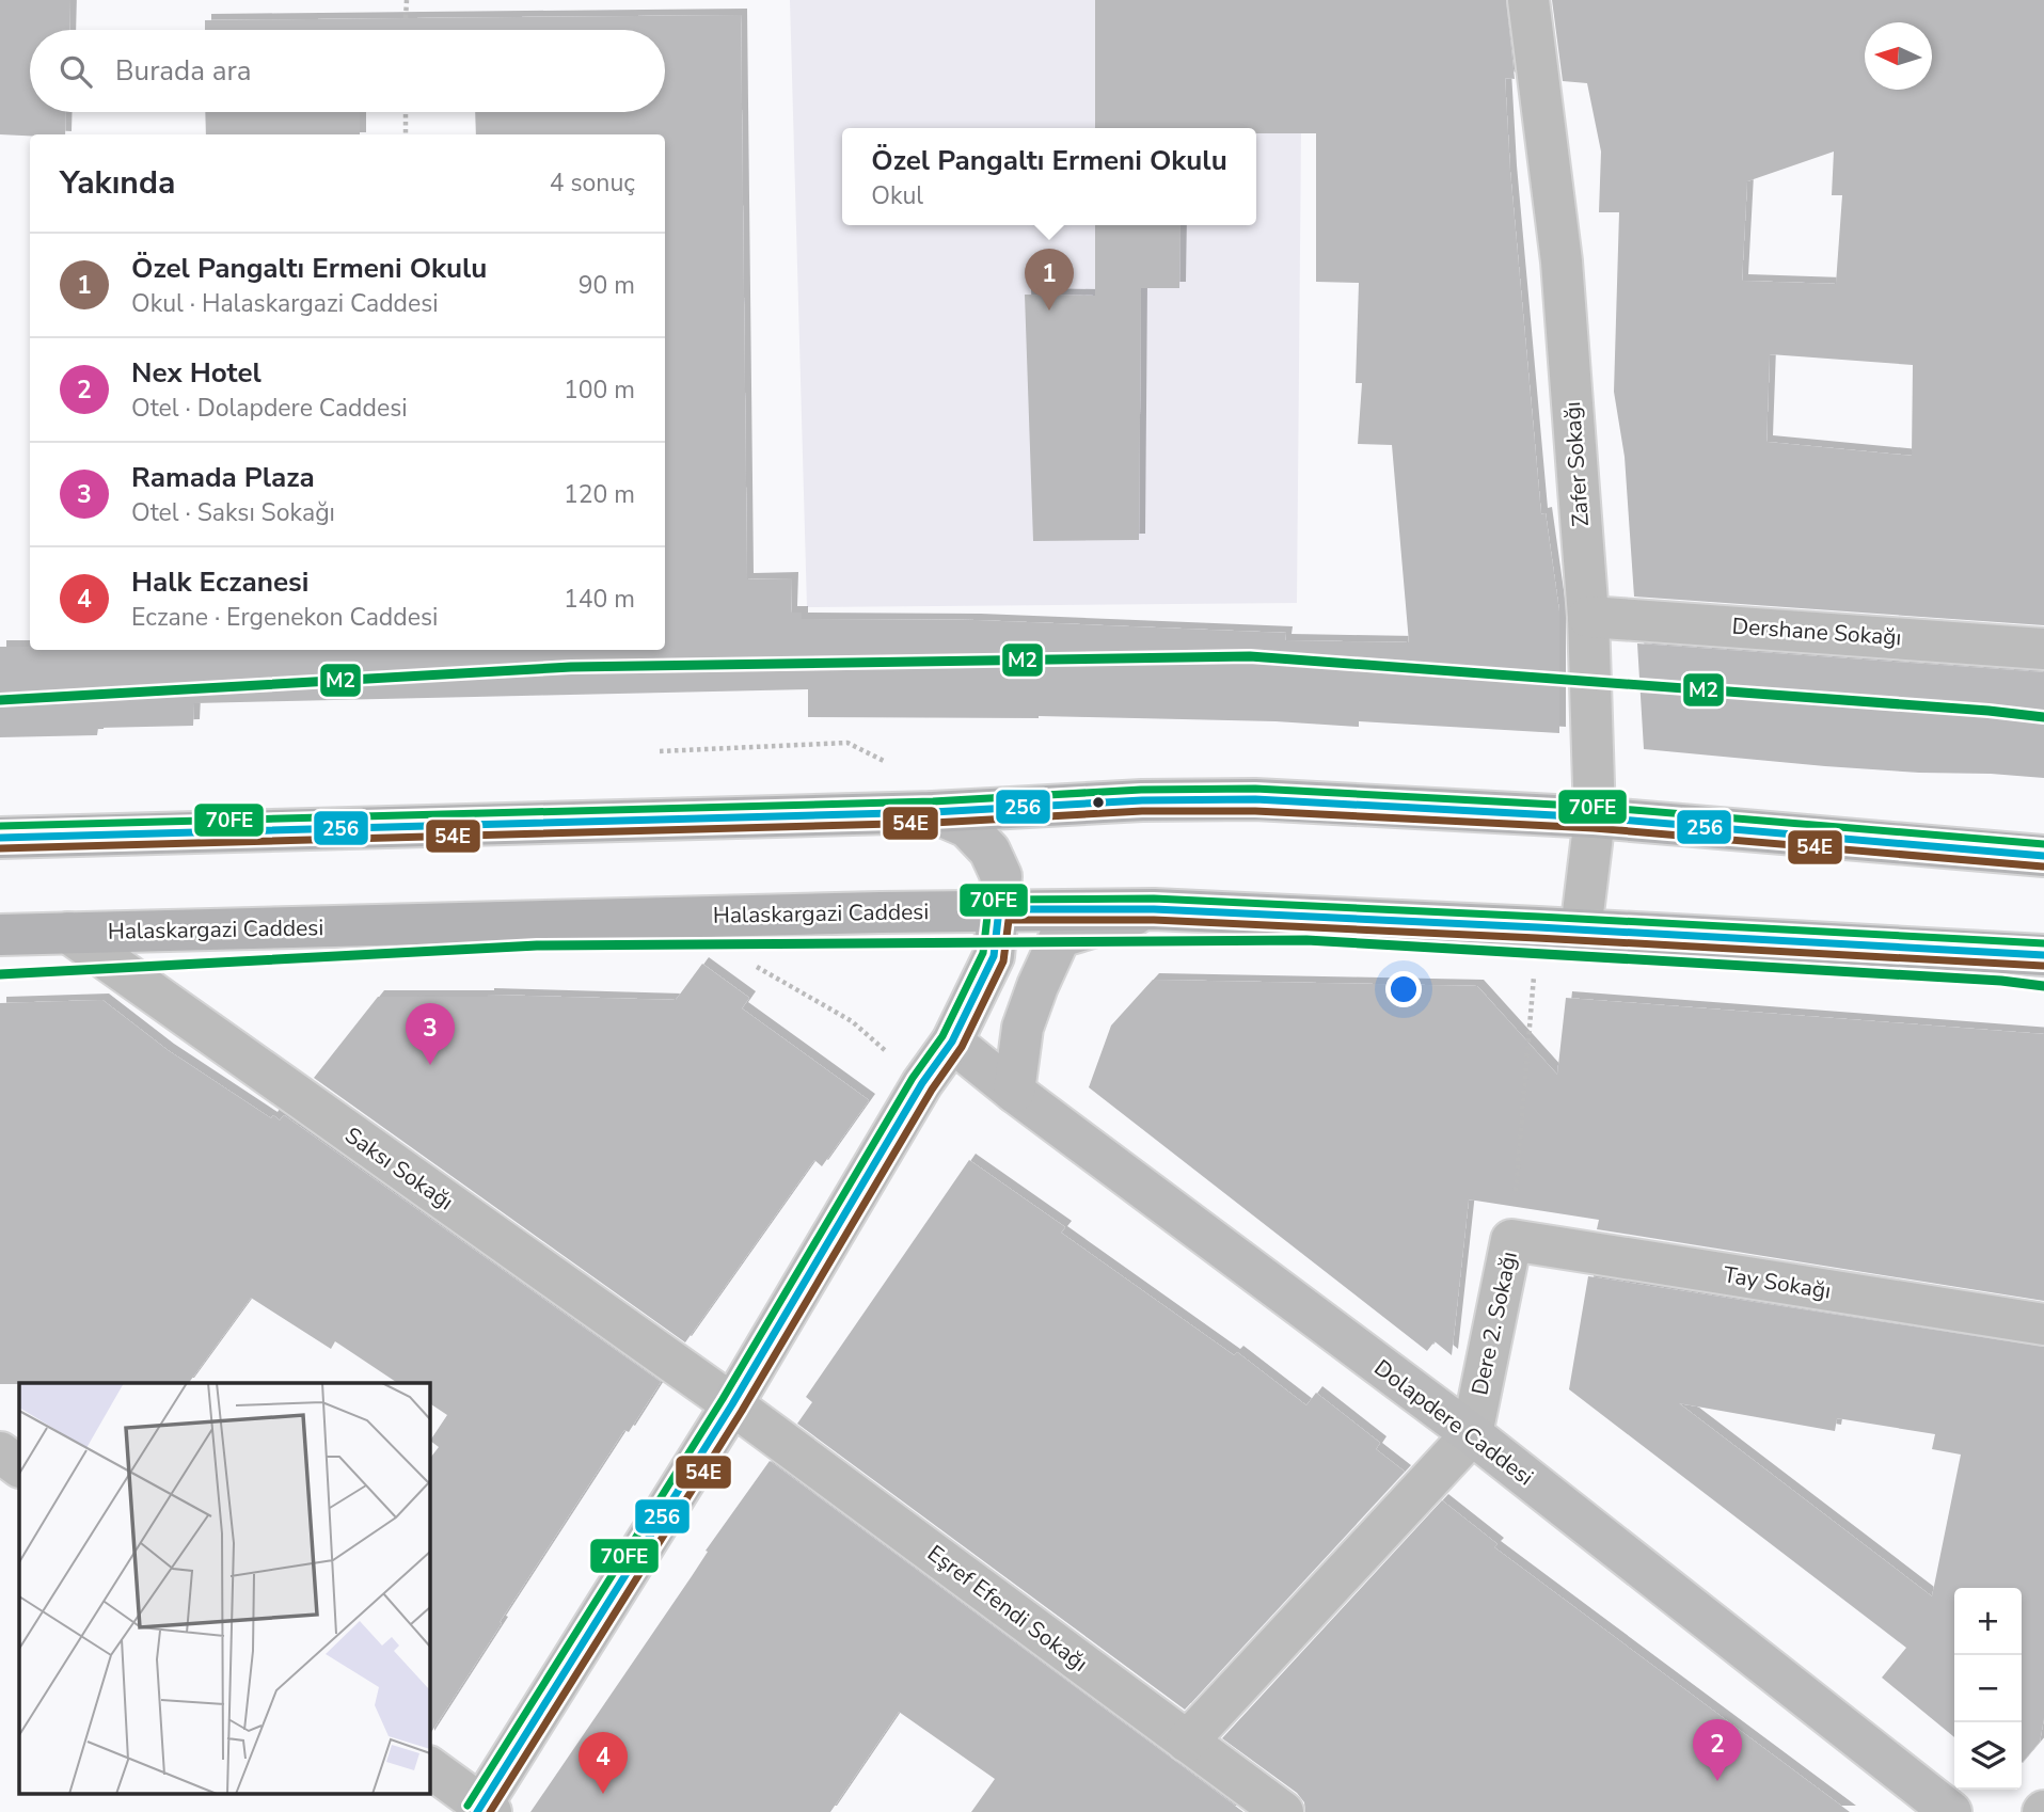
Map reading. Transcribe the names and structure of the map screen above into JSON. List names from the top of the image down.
{
  "streets": {
    "main road": ["Halaskargazi Caddesi", "Dolapdere Caddesi"],
    "street": [
      "Zafer Sokağı",
      "Dershane Sokağı",
      "Saksı Sokağı",
      "Tay Sokağı",
      "Dere 2. Sokağı",
      "Eşref Efendi Sokağı"
    ]
  },
  "crossings": [
    ["Zafer Sokağı", "Dershane Sokağı"],
    ["Zafer Sokağı", "Halaskargazi Caddesi"],
    ["Halaskargazi Caddesi", "Saksı Sokağı"],
    ["Halaskargazi Caddesi", "Dere 2. Sokağı"],
    ["Saksı Sokağı", "Eşref Efendi Sokağı"],
    ["Tay Sokağı", "Dere 2. Sokağı"],
    ["Dere 2. Sokağı", "Dolapdere Caddesi"]
  ],
  "lines": [
    "transit line M2",
    "transit line 70FE",
    "transit line 256",
    "transit line 54E"
  ],
  "north": "left",
  "page": {
    "search": "Burada ara",
    "popup": ["Özel Pangaltı Ermeni Okulu", "Okul"],
    "heading": ["Yakında", "4 sonuç"],
    "list": [
      {
        "mark": "1",
        "name": "Özel Pangaltı Ermeni Okulu",
        "note": "Okul · Halaskargazi Caddesi",
        "value": "90 m"
      },
      {
        "mark": "2",
        "name": "Nex Hotel",
        "note": "Otel · Dolapdere Caddesi",
        "value": "100 m"
      },
      {
        "mark": "3",
        "name": "Ramada Plaza",
        "note": "Otel · Saksı Sokağı",
        "value": "120 m"
      },
      {
        "mark": "4",
        "name": "Halk Eczanesi",
        "note": "Eczane · Ergenekon Caddesi",
        "value": "140 m"
      }
    ],
    "pins": [
      "1",
      "3",
      "2",
      "4"
    ],
    "map_buttons": ["+", "−"]
  }
}
